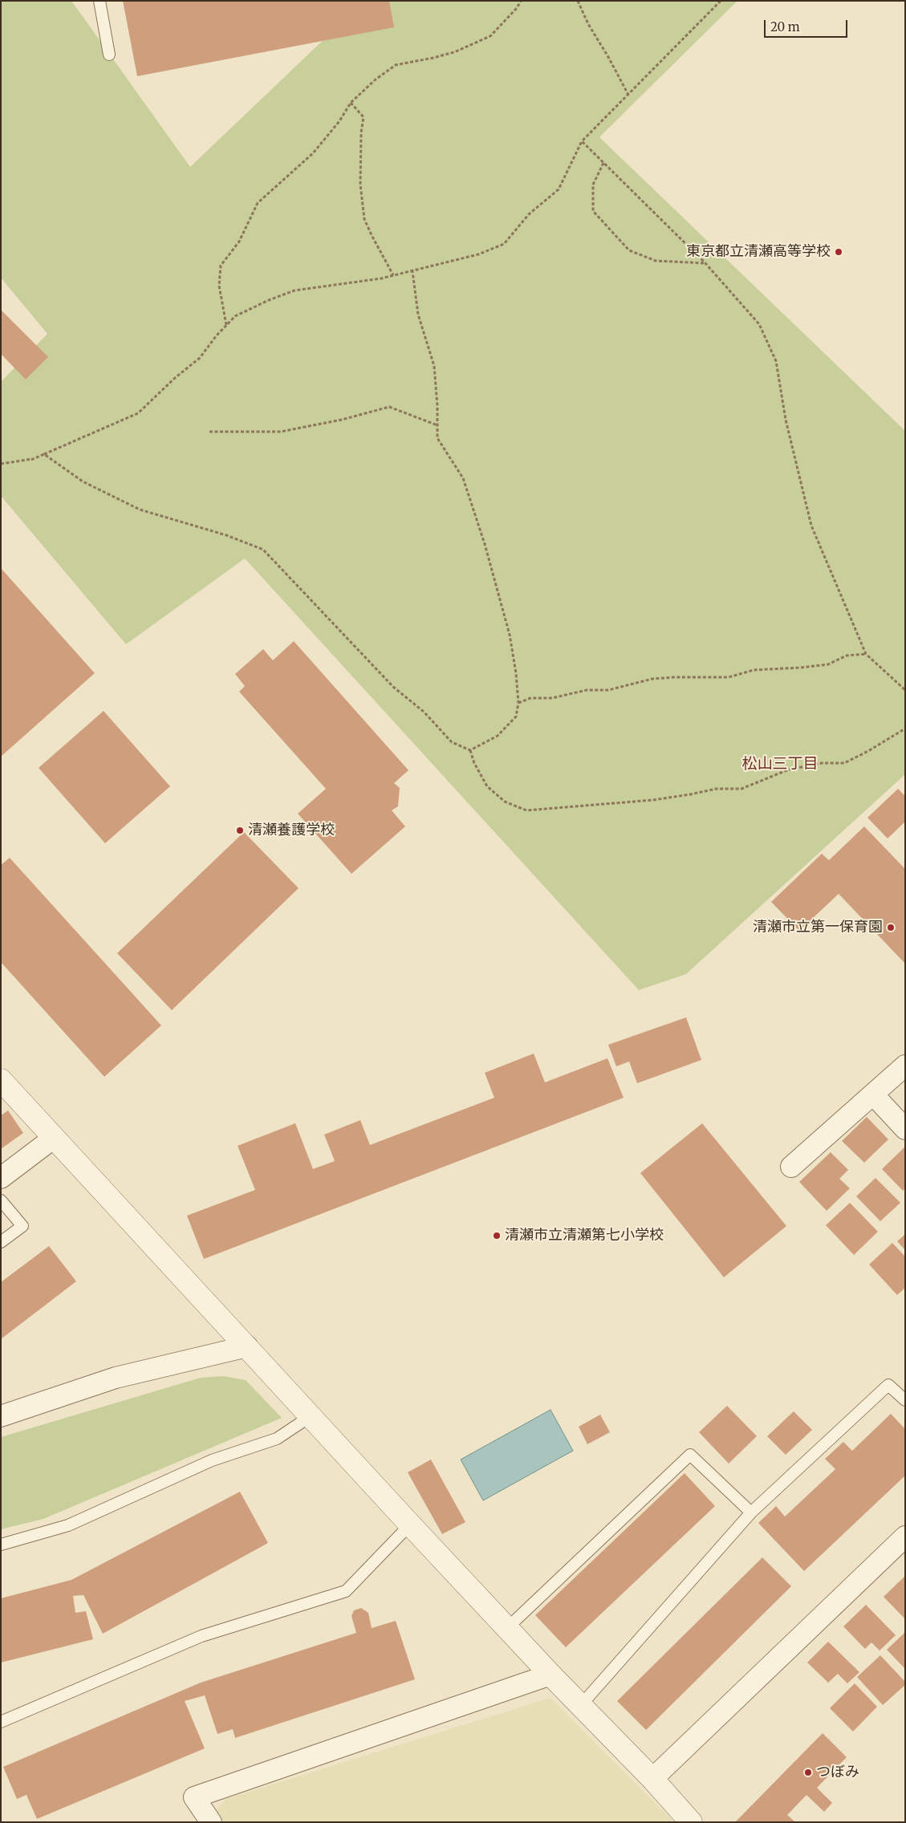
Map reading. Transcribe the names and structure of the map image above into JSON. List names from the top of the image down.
{
  "districts": ["松山三丁目"],
  "places": [
    "東京都立清瀬高等学校",
    "清瀬養護学校",
    "清瀬市立第一保育園",
    "清瀬市立清瀬第七小学校",
    "つぼみ"
  ],
  "scale_bar": "20 m"
}
